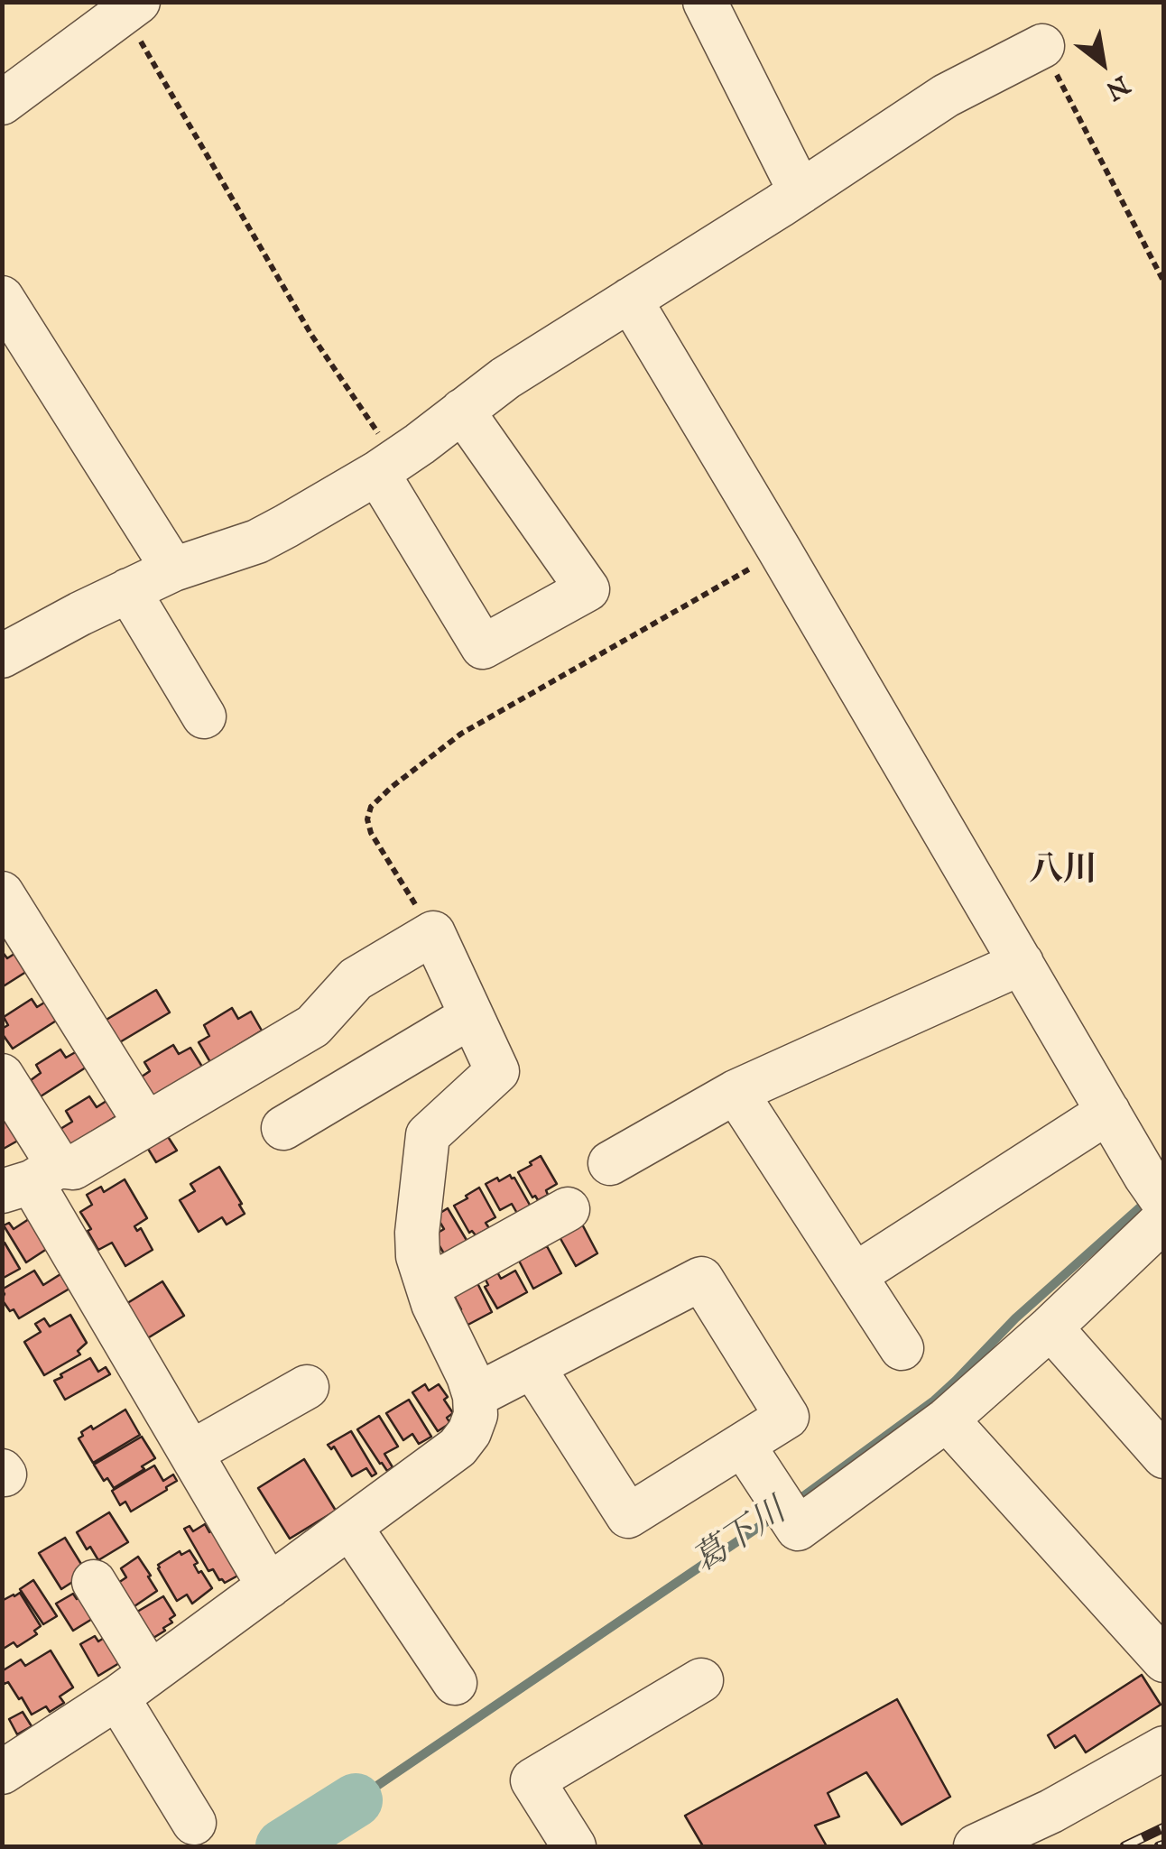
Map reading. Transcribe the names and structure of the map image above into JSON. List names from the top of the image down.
{
  "districts": ["八川"],
  "water": ["葛下川"],
  "north": "bottom right"
}
